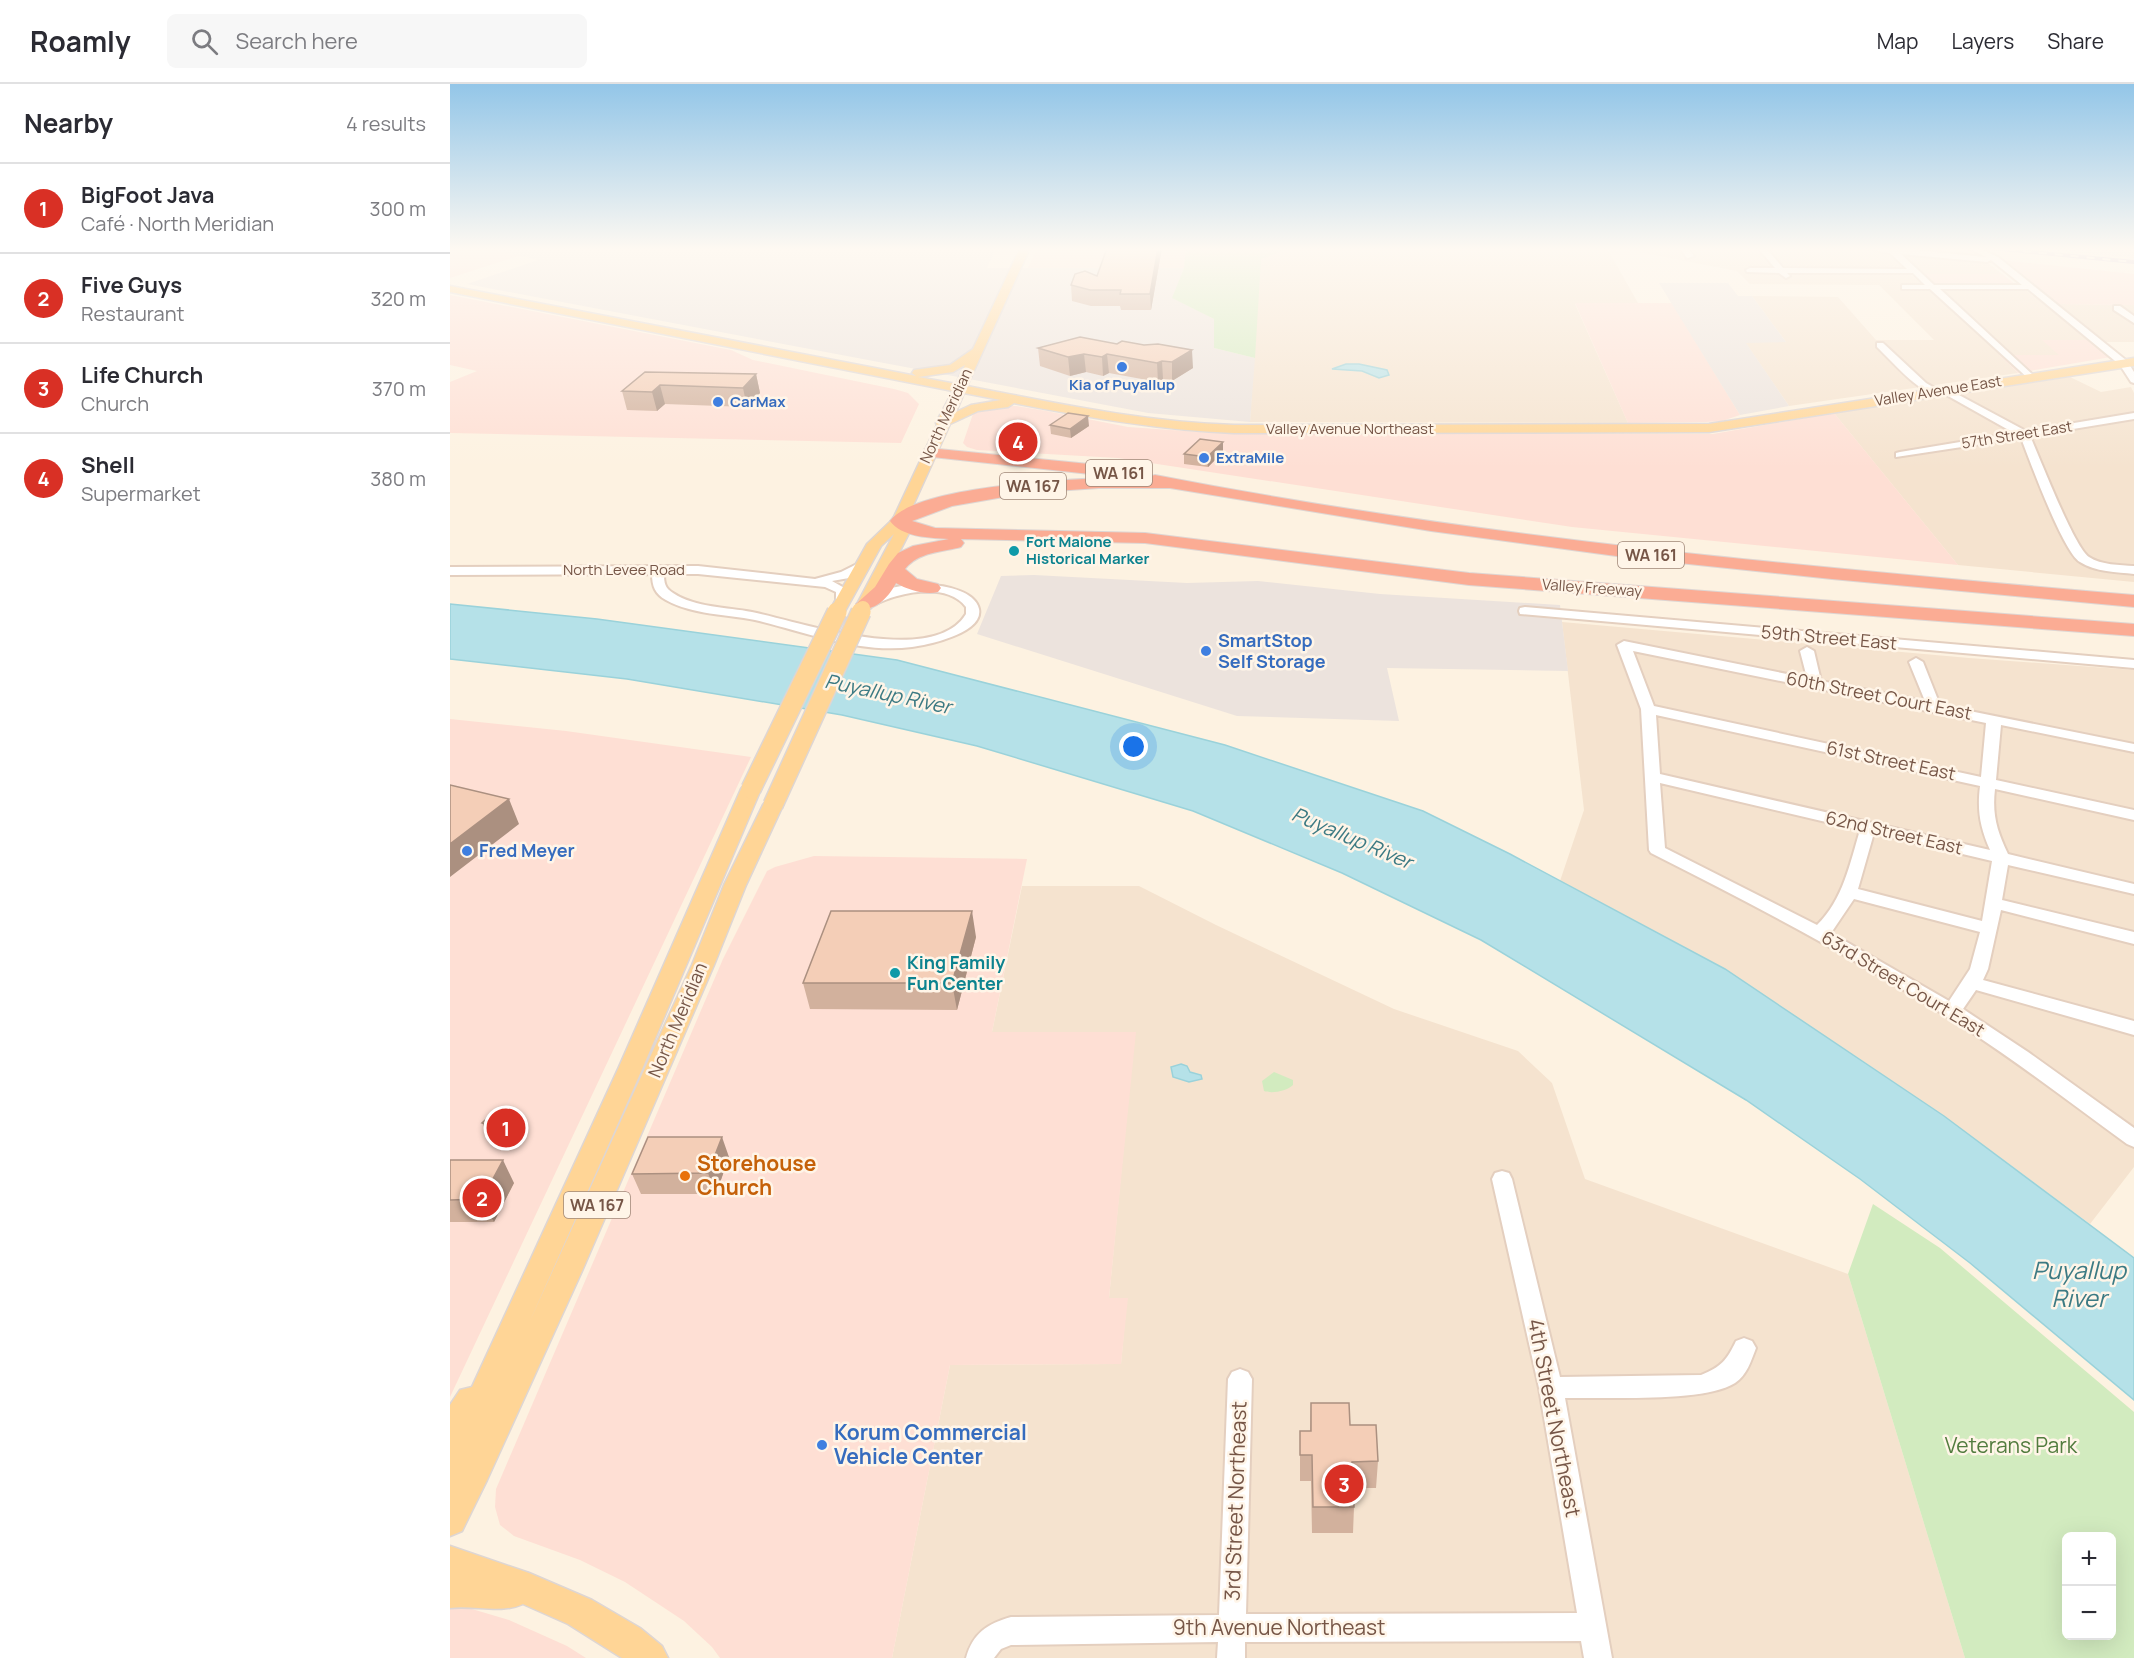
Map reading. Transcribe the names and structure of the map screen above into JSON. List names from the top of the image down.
{
  "streets": {
    "highway": ["WA 161", "WA 167", "Valley Freeway"],
    "main road": ["Valley Avenue East", "North Meridian", "Valley Avenue Northeast"],
    "street": [
      "57th Street East",
      "North Levee Road",
      "59th Street East",
      "60th Street Court East",
      "61st Street East",
      "62nd Street East",
      "63rd Street Court East",
      "4th Street Northeast",
      "3rd Street Northeast",
      "9th Avenue Northeast"
    ]
  },
  "crossings": [
    ["Valley Avenue East", "Valley Avenue Northeast"],
    ["North Meridian", "Valley Avenue Northeast"],
    ["North Meridian", "WA 161"],
    ["North Meridian", "WA 167"],
    ["WA 161", "WA 167"],
    ["WA 161", "Valley Freeway"],
    ["WA 167", "Valley Freeway"],
    ["60th Street Court East", "61st Street East"],
    ["62nd Street East", "63rd Street Court East"],
    ["4th Street Northeast", "9th Avenue Northeast"],
    ["3rd Street Northeast", "9th Avenue Northeast"]
  ],
  "water": ["Puyallup River"],
  "parks": ["Veterans Park"],
  "places": [
    "Kia of Puyallup",
    "CarMax",
    "ExtraMile",
    "Fort Malone Historical Marker",
    "SmartStop Self Storage",
    "Fred Meyer",
    "King Family Fun Center",
    "Storehouse Church",
    "Korum Commercial Vehicle Center"
  ],
  "page": {
    "header": "Roamly",
    "search": "Search here",
    "nav": ["Map", "Layers", "Share"],
    "heading": ["Nearby", "4 results"],
    "list": [
      {
        "mark": "1",
        "name": "BigFoot Java",
        "note": "Café · North Meridian",
        "value": "300 m"
      },
      {
        "mark": "2",
        "name": "Five Guys",
        "note": "Restaurant",
        "value": "320 m"
      },
      {
        "mark": "3",
        "name": "Life Church",
        "note": "Church",
        "value": "370 m"
      },
      {
        "mark": "4",
        "name": "Shell",
        "note": "Supermarket",
        "value": "380 m"
      }
    ],
    "pins": [
      "4",
      "1",
      "2",
      "3"
    ],
    "map_buttons": ["+", "−"]
  }
}
